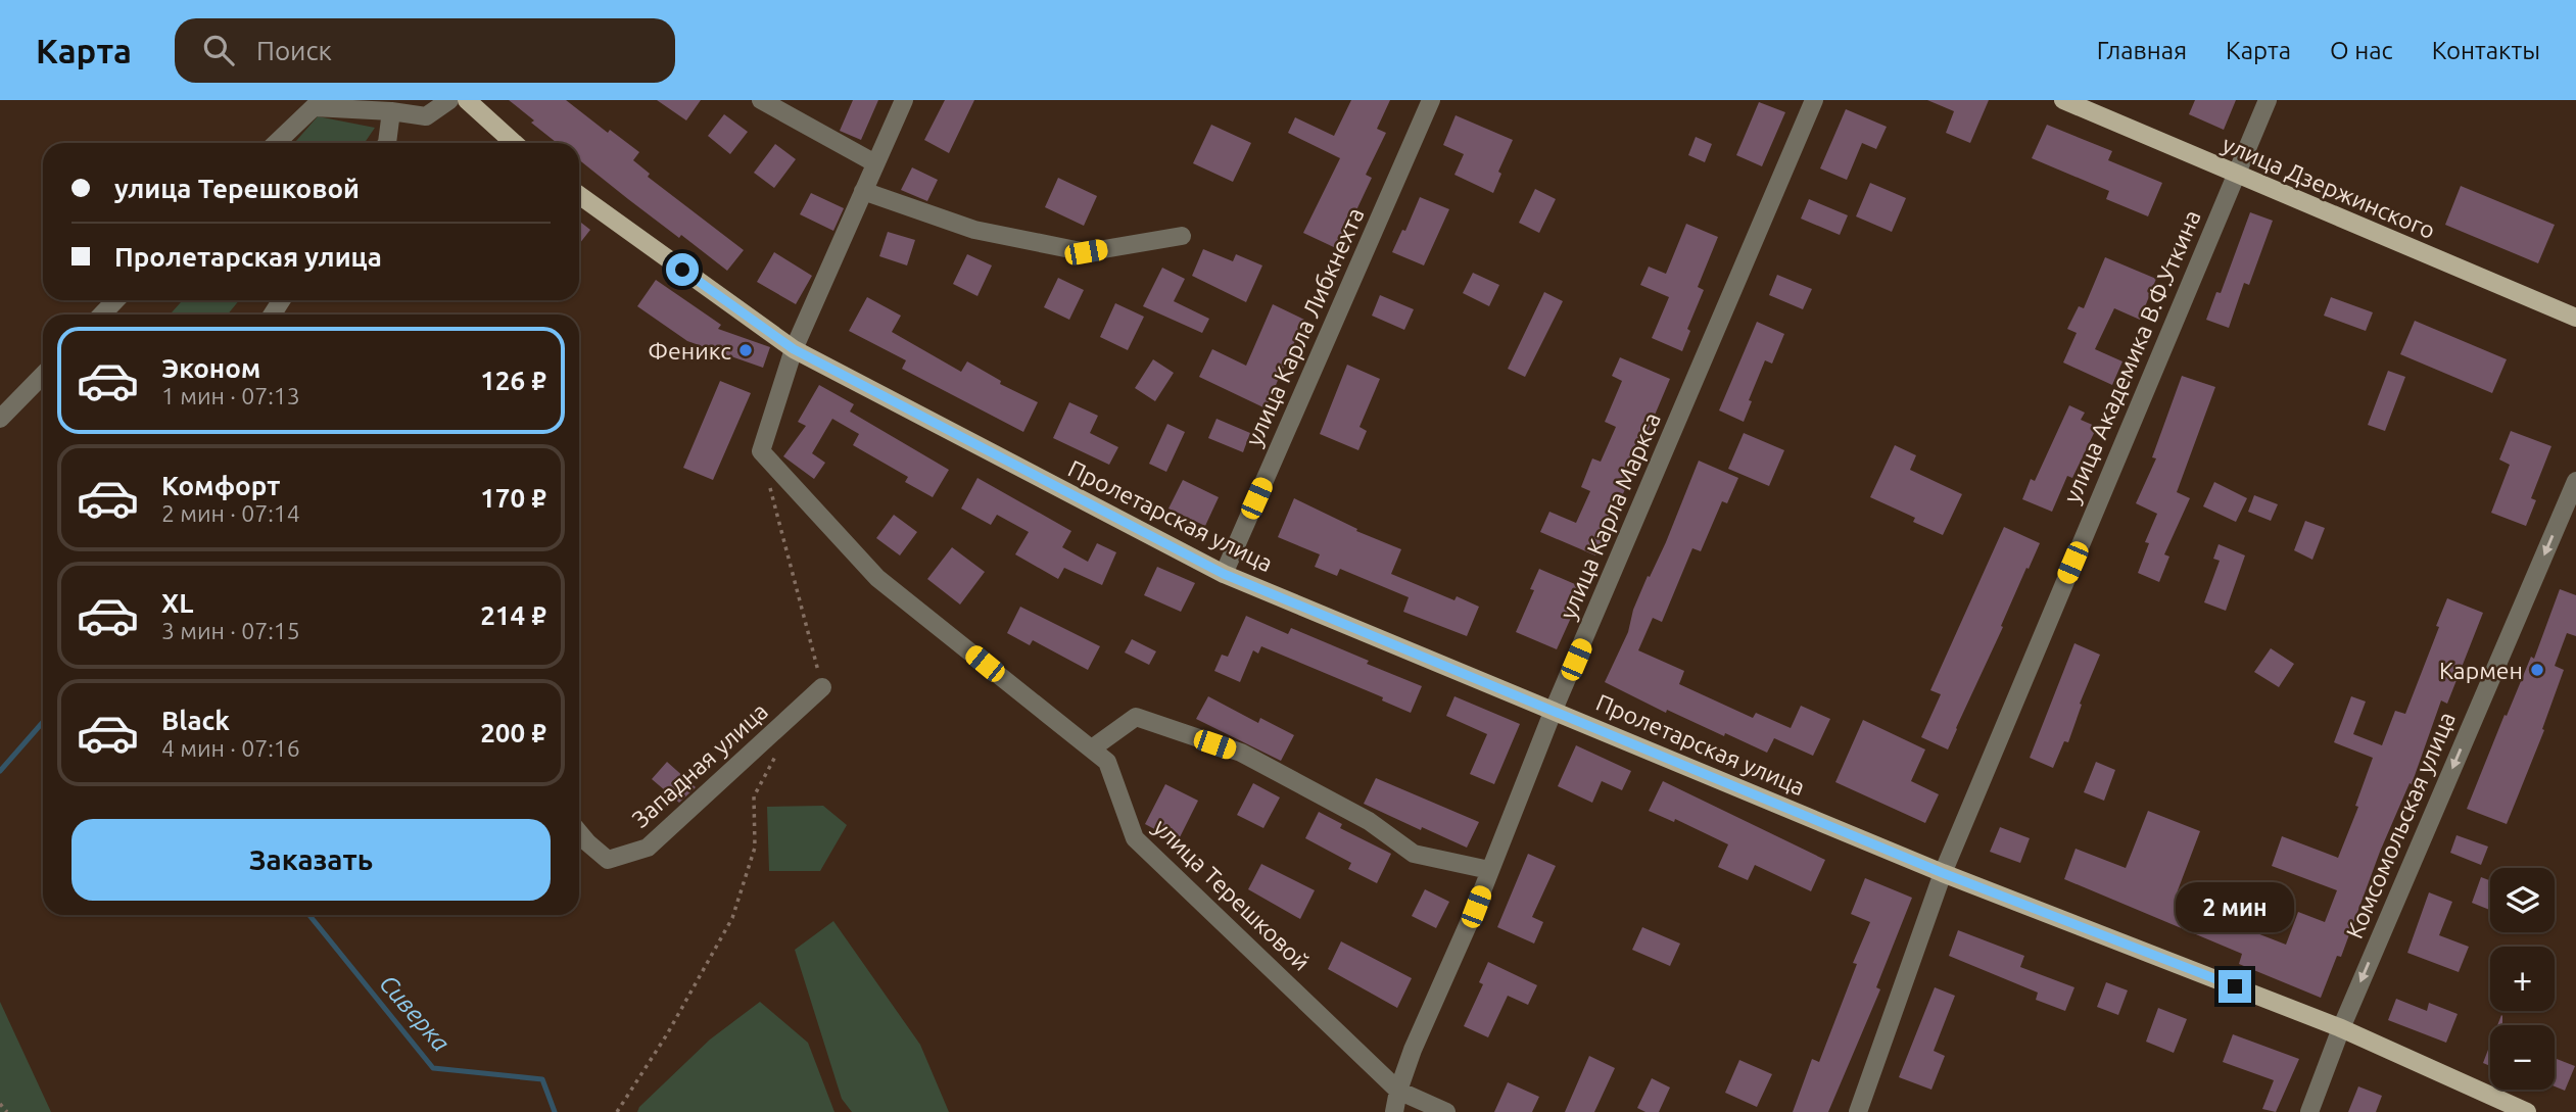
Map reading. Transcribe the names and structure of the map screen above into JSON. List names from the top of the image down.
{
  "streets": {
    "main road": ["улица Дзержинского", "Пролетарская улица"],
    "street": [
      "улица Карла Либкнехта",
      "улица Академика В.Ф.Уткина",
      "улица Карла Маркса",
      "Западная улица",
      "Комсомольская улица",
      "улица Терешковой"
    ]
  },
  "crossings": [
    ["улица Дзержинского", "улица Академика В.Ф.Уткина"],
    ["улица Карла Либкнехта", "Пролетарская улица"],
    ["улица Академика В.Ф.Уткина", "Пролетарская улица"],
    ["Пролетарская улица", "улица Карла Маркса"],
    ["Пролетарская улица", "Комсомольская улица"],
    ["улица Карла Маркса", "улица Терешковой"]
  ],
  "one_way": ["Комсомольская улица"],
  "water": ["Сиверка"],
  "places": ["Феникс", "Кармен"],
  "page": {
    "header": "Карта",
    "search": "Поиск",
    "nav": [
      "Главная",
      "Карта",
      "О нас",
      "Контакты"
    ],
    "banner": ["улица Терешковой", "Пролетарская улица"],
    "list": [
      {
        "name": "Эконом",
        "note": "1 мин · 07:13",
        "value": "126 ₽"
      },
      {
        "name": "Комфорт",
        "note": "2 мин · 07:14",
        "value": "170 ₽"
      },
      {
        "name": "XL",
        "note": "3 мин · 07:15",
        "value": "214 ₽"
      },
      {
        "name": "Black",
        "note": "4 мин · 07:16",
        "value": "200 ₽"
      }
    ],
    "buttons": "Заказать",
    "map_buttons": ["+", "−"],
    "bubble": "2 мин"
  }
}
